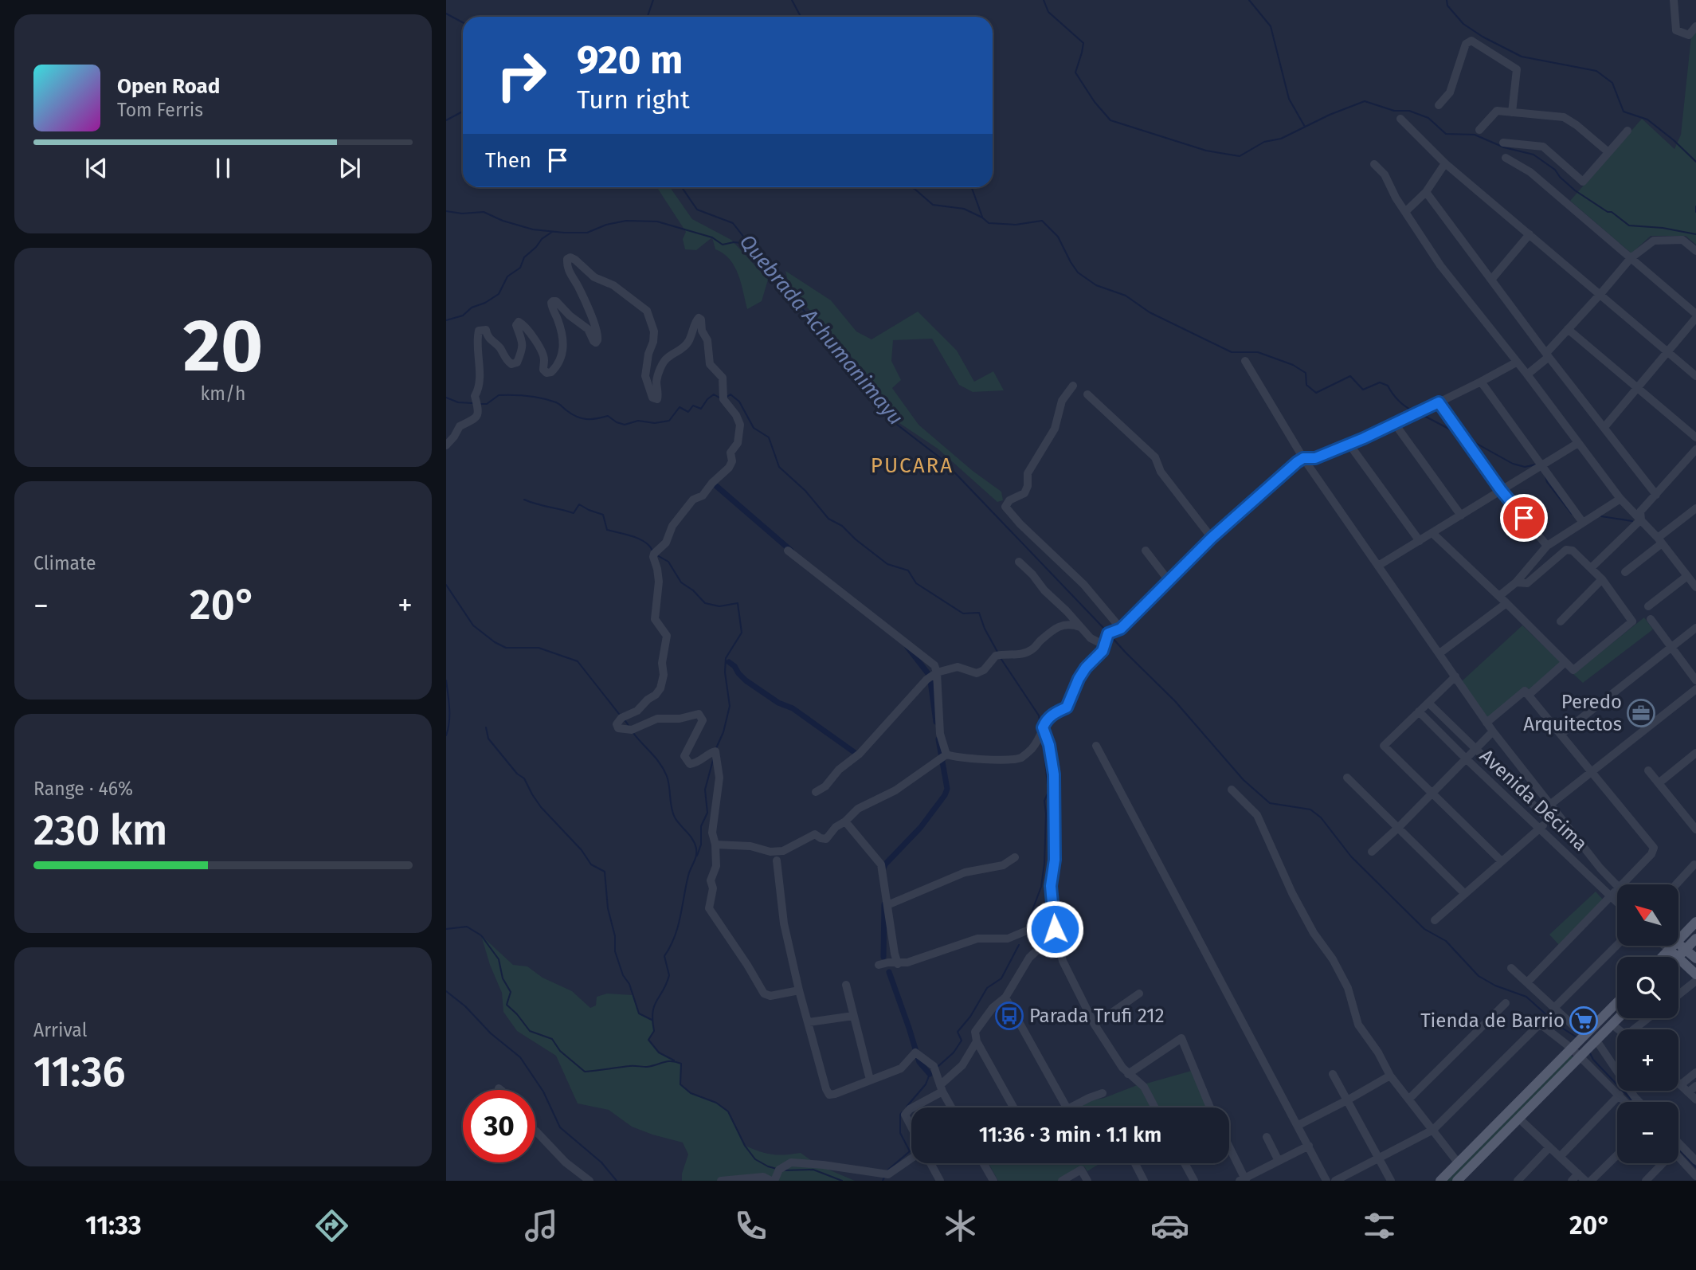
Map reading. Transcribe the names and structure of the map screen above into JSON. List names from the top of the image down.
{
  "streets": {
    "street": ["Avenida Décima"]
  },
  "districts": ["PUCARA"],
  "water": ["Quebrada Achumanimayu"],
  "places": {
    "office": ["Peredo Arquitectos"],
    "bus stop": ["Parada Trufi 212"],
    "supermarket": ["Tienda de Barrio"]
  },
  "north": "top left",
  "page": {
    "turn": ["920 m", "Turn right"],
    "song": ["Open Road", "Tom Ferris"],
    "then": "Then",
    "tile": [
      ["20", "km/h"],
      "Climate",
      ["Range · 46%", "230 km"],
      ["Arrival", "11:36"]
    ],
    "heat": ["−", "20°", "+"],
    "map_buttons": ["+", "−"],
    "limit": "30",
    "trip": "11:36 · 3 min · 1.1 km",
    "tabs": ["11:33", "20°"]
  }
}
